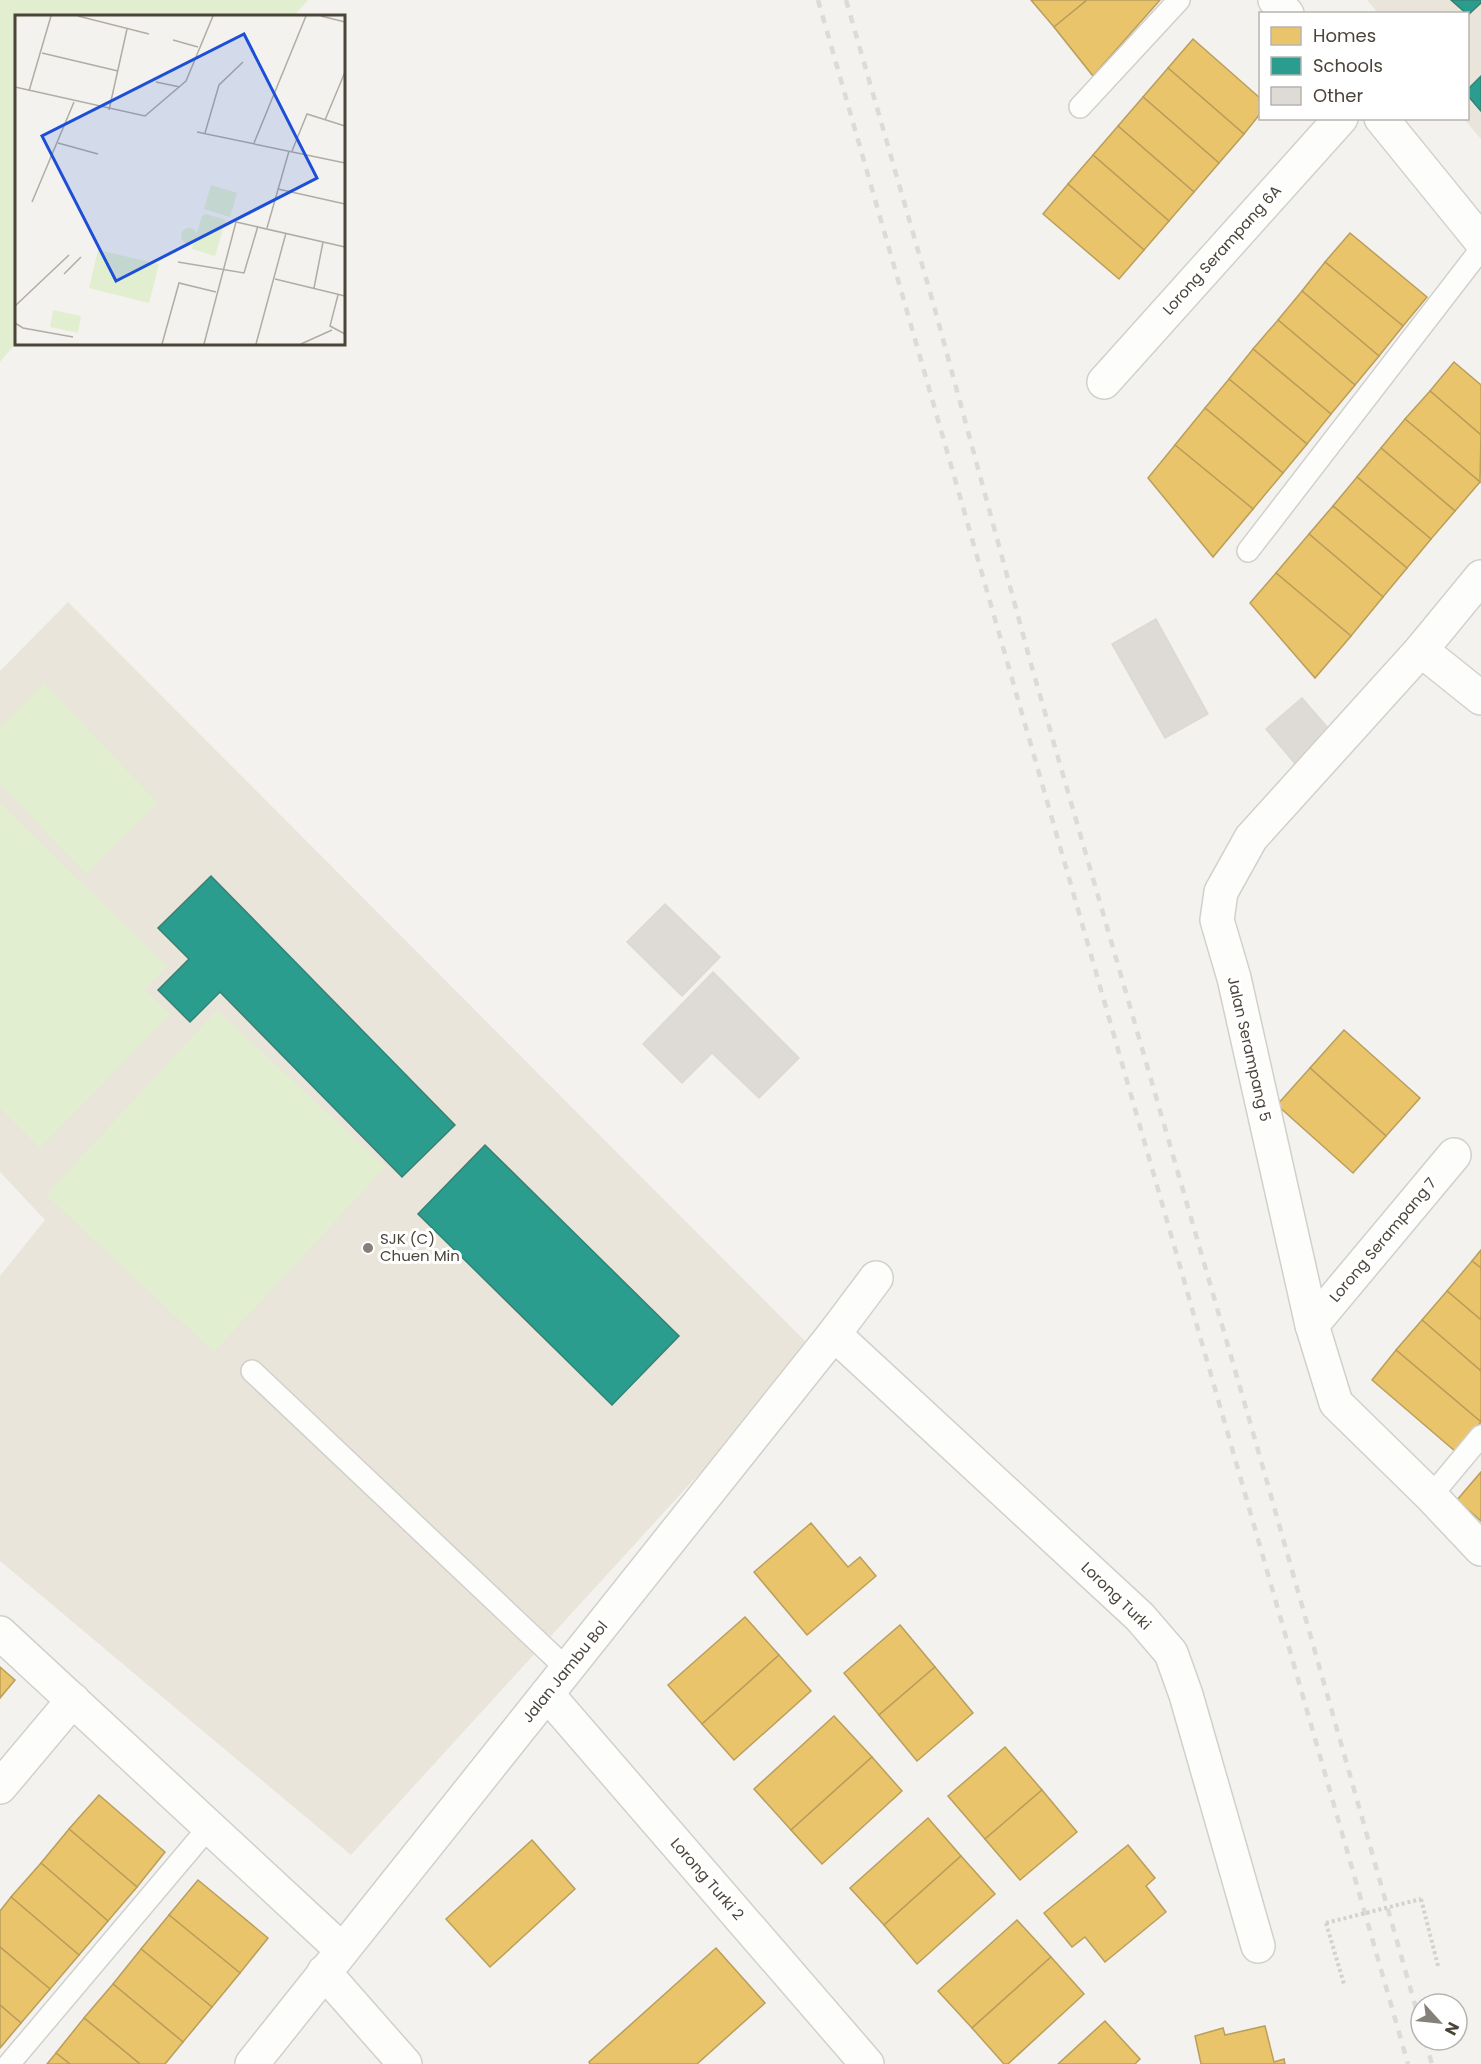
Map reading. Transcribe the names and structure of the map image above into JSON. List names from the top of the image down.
{
  "streets": {
    "street": [
      "Lorong Serampang 6A",
      "Jalan Serampang 5",
      "Lorong Serampang 7",
      "Lorong Turki",
      "Jalan Jambu Bol",
      "Lorong Turki 2"
    ]
  },
  "crossings": [
    ["Jalan Serampang 5", "Lorong Serampang 7"],
    ["Lorong Turki", "Jalan Jambu Bol"],
    ["Jalan Jambu Bol", "Lorong Turki 2"]
  ],
  "places": ["SJK (C) Chuen Min"],
  "legend": ["Homes", "Schools", "Other"],
  "north": "bottom right"
}
